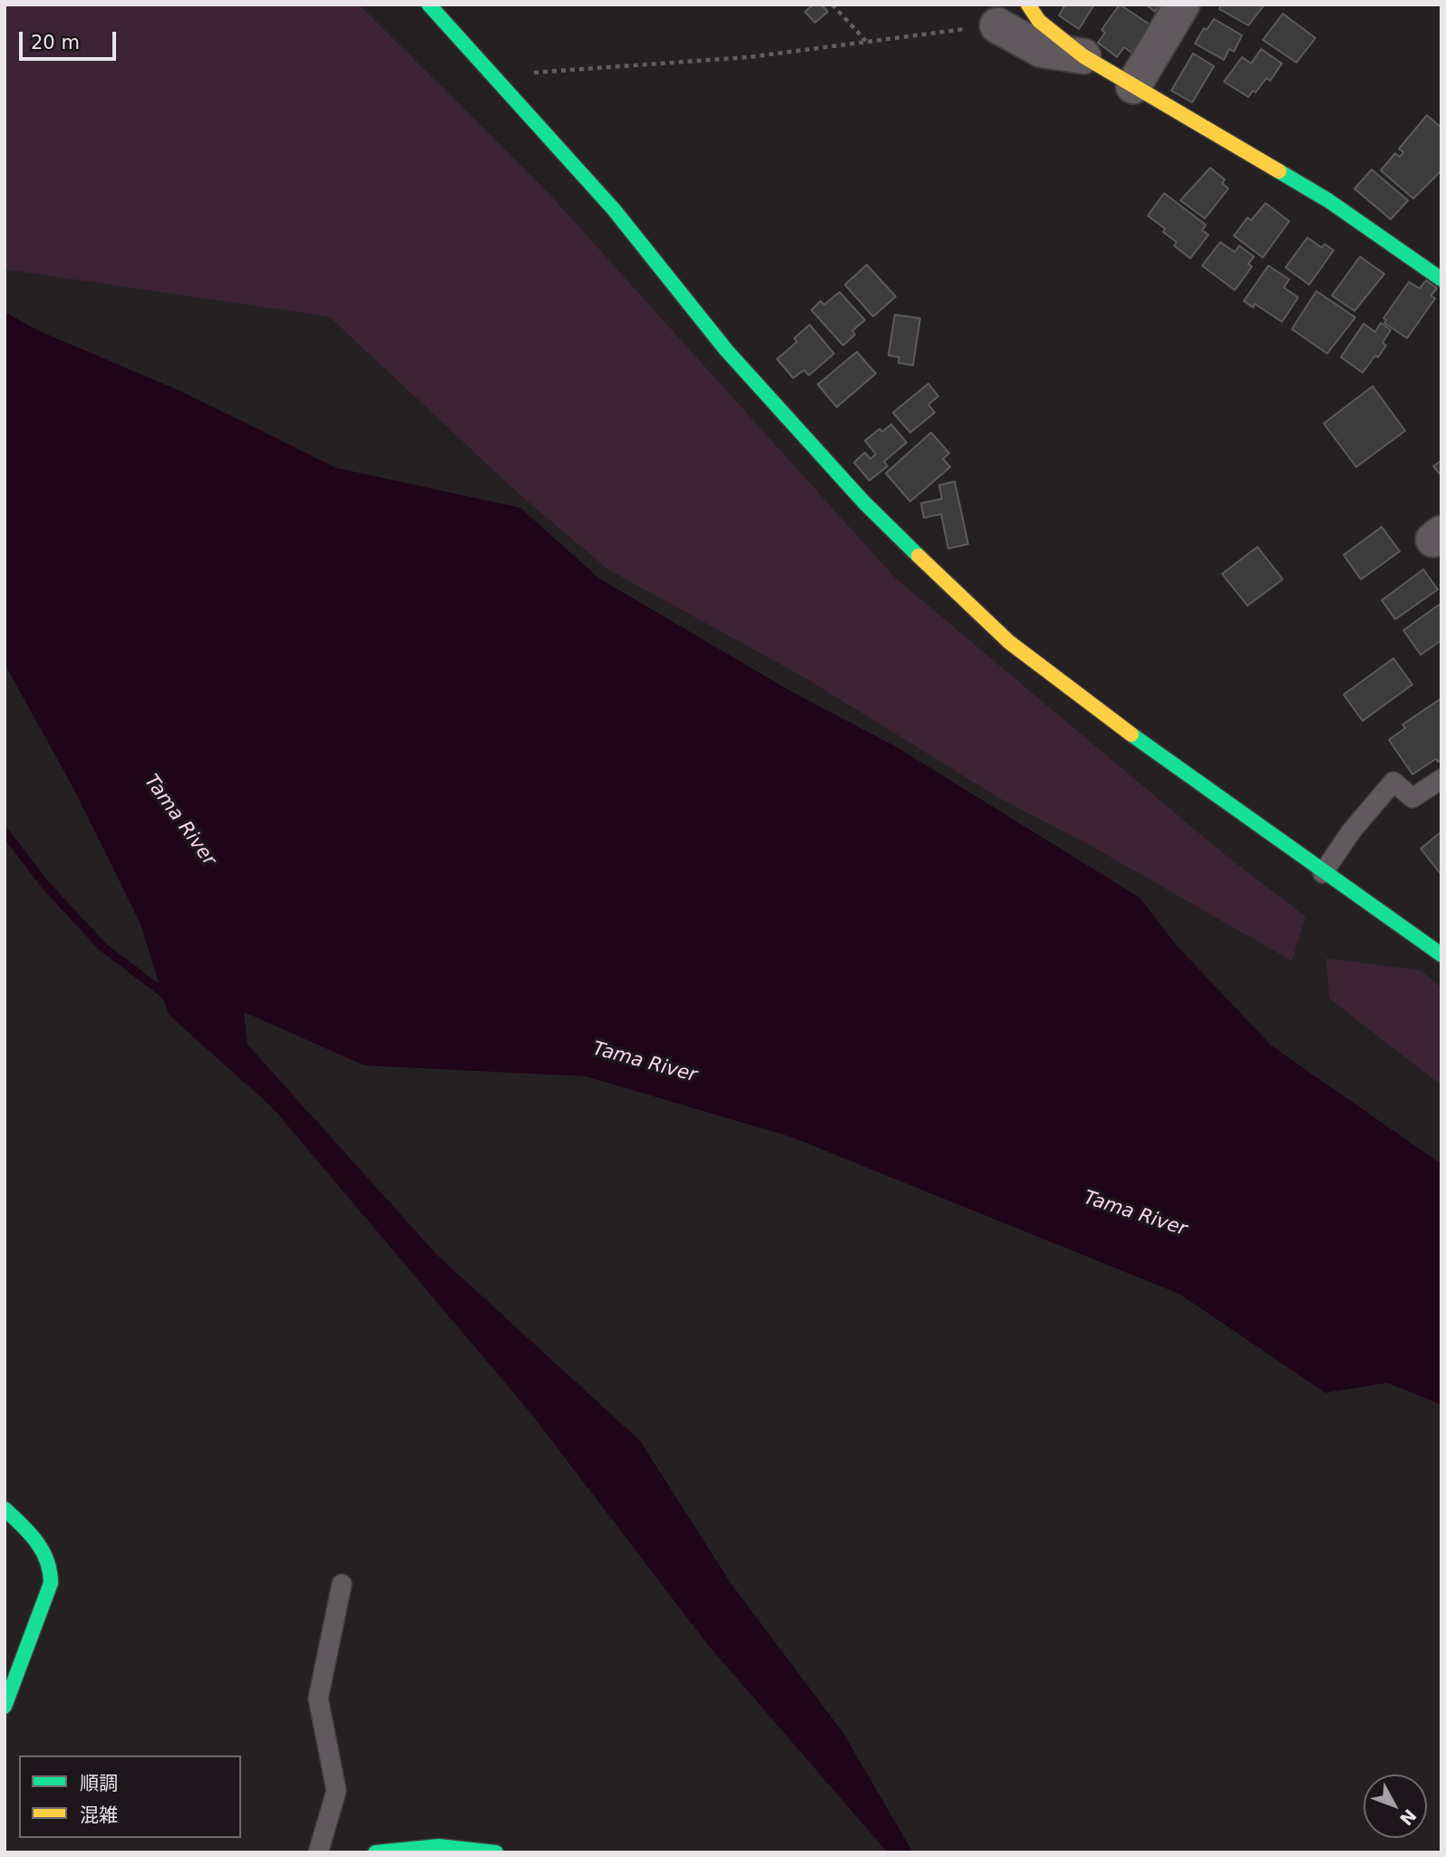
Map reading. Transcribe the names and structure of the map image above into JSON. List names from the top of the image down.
{
  "water": ["Tama River"],
  "legend": ["順調", "混雑"],
  "scale_bar": "20 m",
  "north": "bottom right"
}
